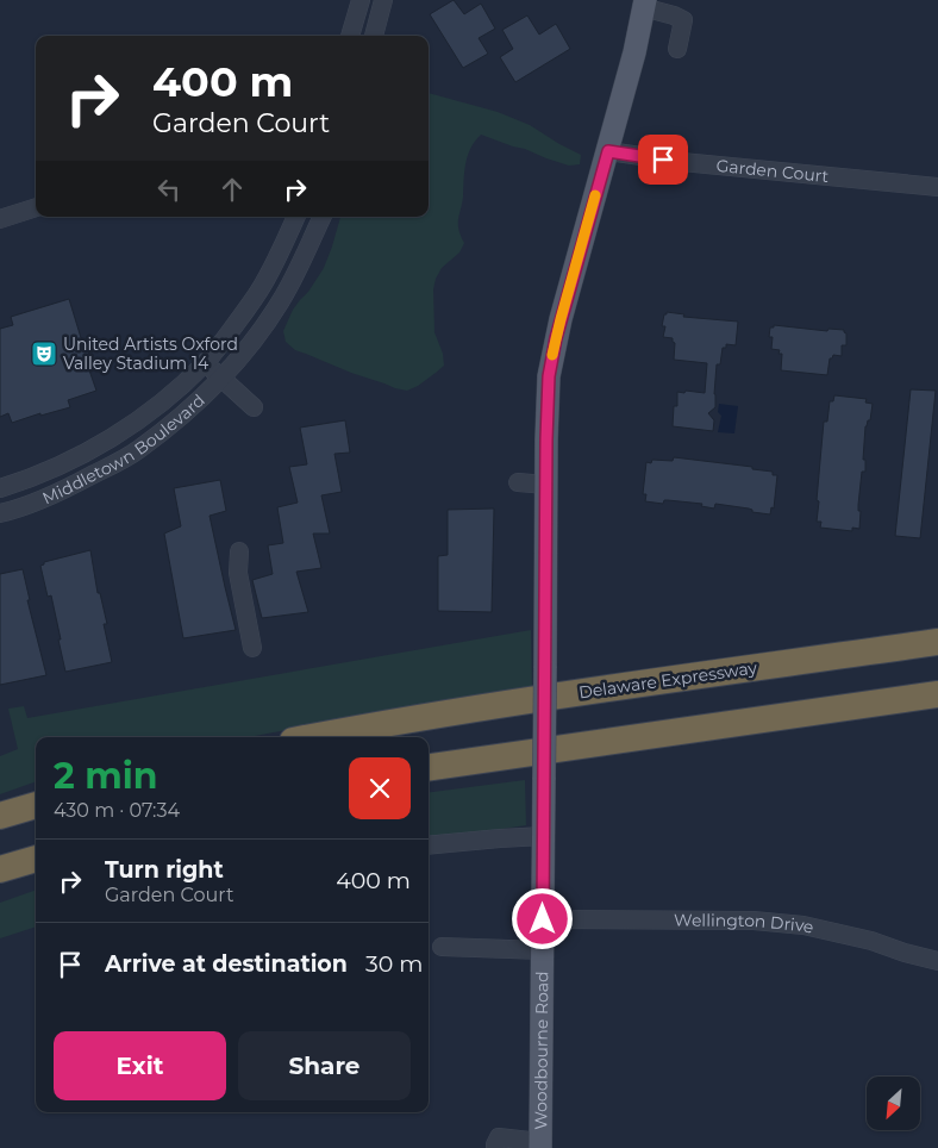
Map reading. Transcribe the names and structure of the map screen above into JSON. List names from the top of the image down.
{
  "streets": {
    "highway": ["Delaware Expressway"],
    "main road": ["Woodbourne Road"],
    "street": ["Garden Court", "Middletown Boulevard", "Wellington Drive"]
  },
  "crossings": [
    ["Garden Court", "Woodbourne Road"],
    ["Wellington Drive", "Woodbourne Road"]
  ],
  "places": {
    "theatre": ["United Artists Oxford Valley Stadium 14"]
  },
  "north": "bottom left",
  "page": {
    "turn": ["400 m", "Garden Court"],
    "heading": ["2 min", "430 m · 07:34"],
    "list": [
      {
        "name": "Turn right",
        "note": "Garden Court",
        "value": "400 m"
      },
      {
        "name": "Arrive at destination",
        "value": "30 m"
      }
    ],
    "buttons": ["Exit", "Share"]
  }
}
